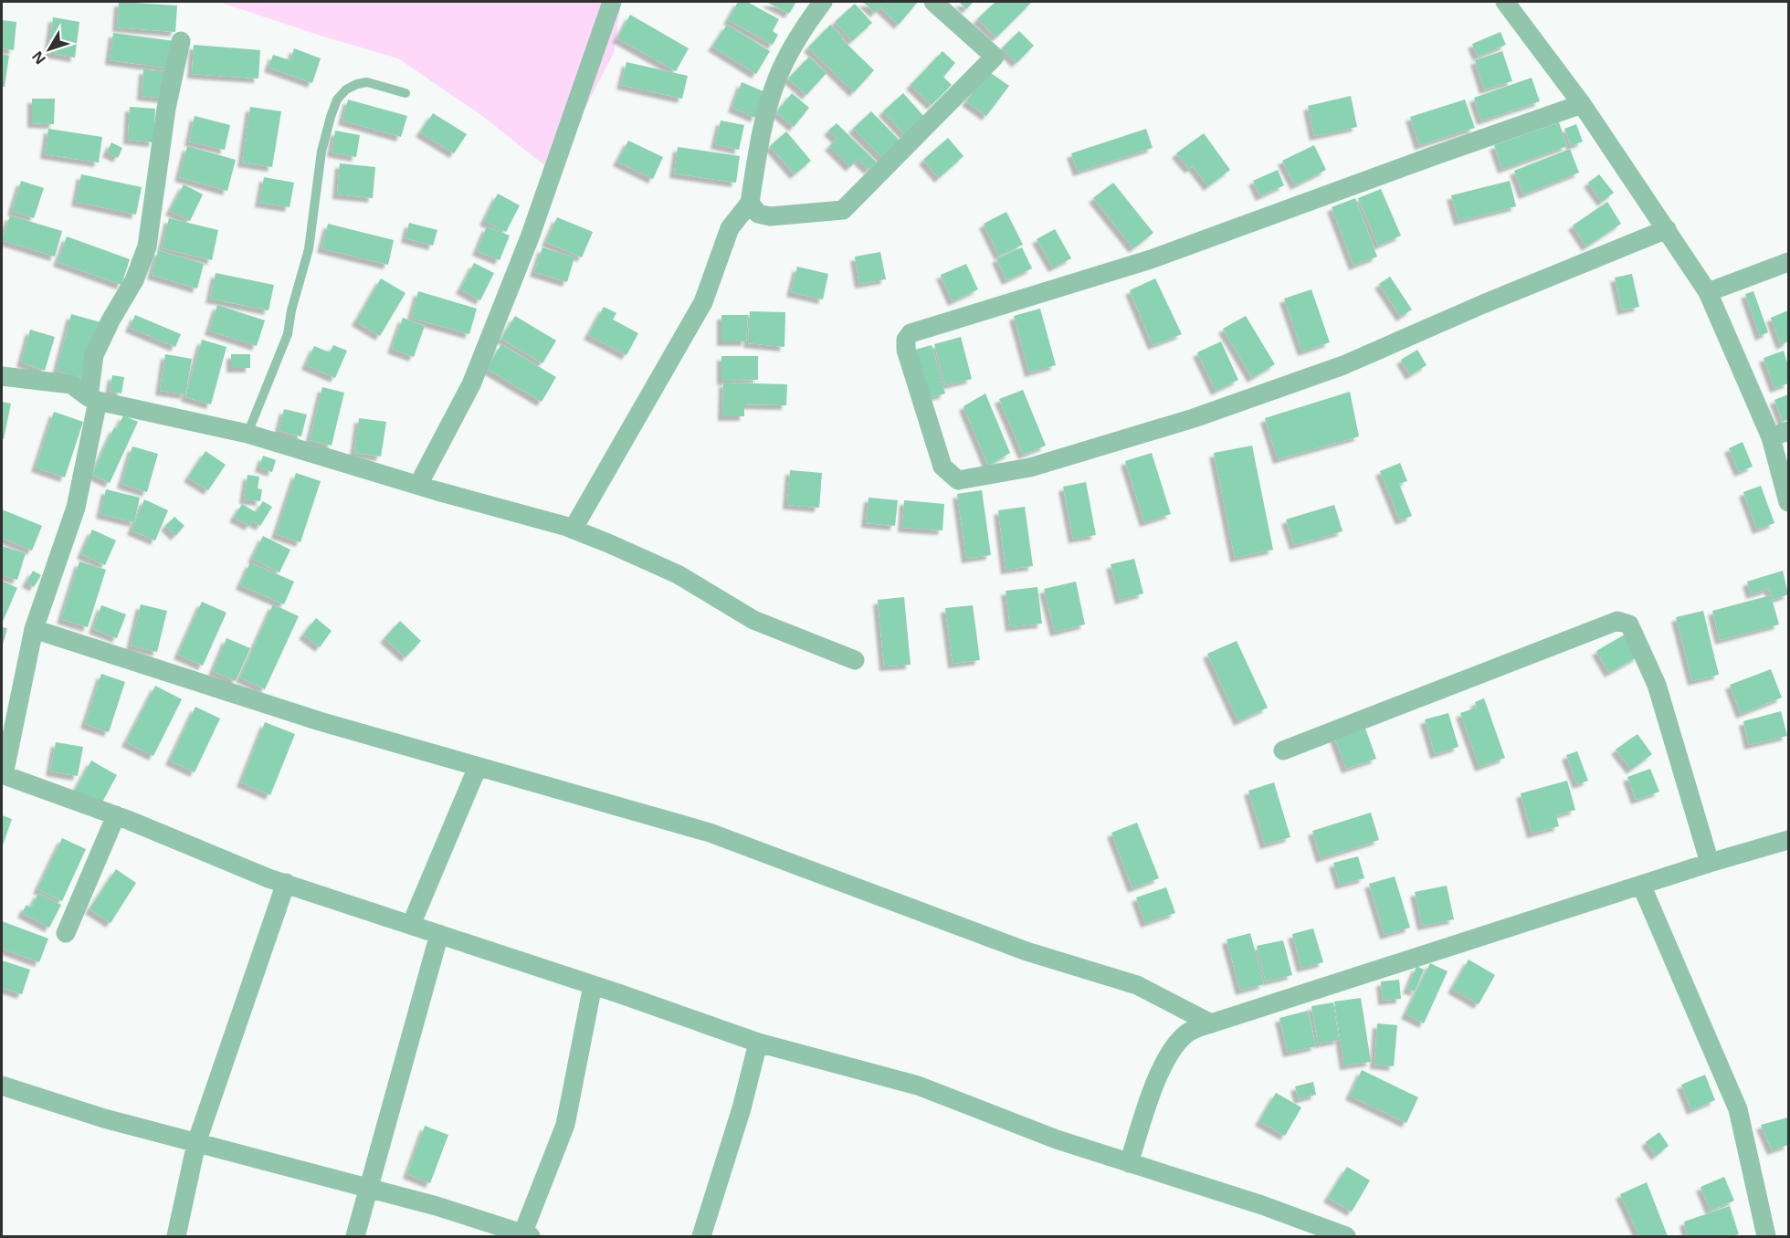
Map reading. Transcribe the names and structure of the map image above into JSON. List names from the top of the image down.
{
  "north": "bottom left"
}
